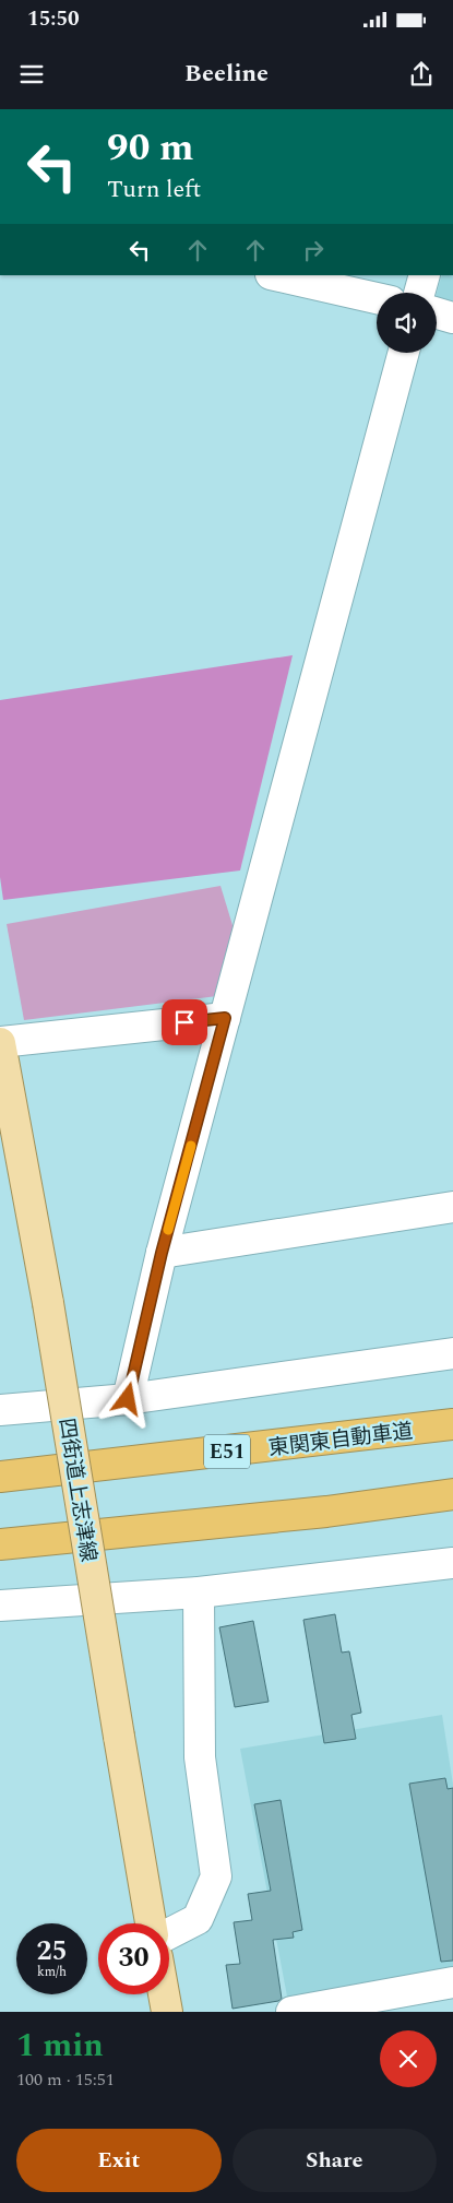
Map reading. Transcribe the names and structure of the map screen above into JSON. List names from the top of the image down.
{
  "streets": {
    "highway": ["東関東自動車道", "E51"],
    "main road": ["四街道上志津線"]
  },
  "page": {
    "status": "15:50",
    "header": "Beeline",
    "turn": ["90 m", "Turn left"],
    "speed": "25 km/h",
    "limit": "30",
    "heading": ["1 min", "100 m · 15:51"],
    "buttons": ["Exit", "Share"]
  }
}
